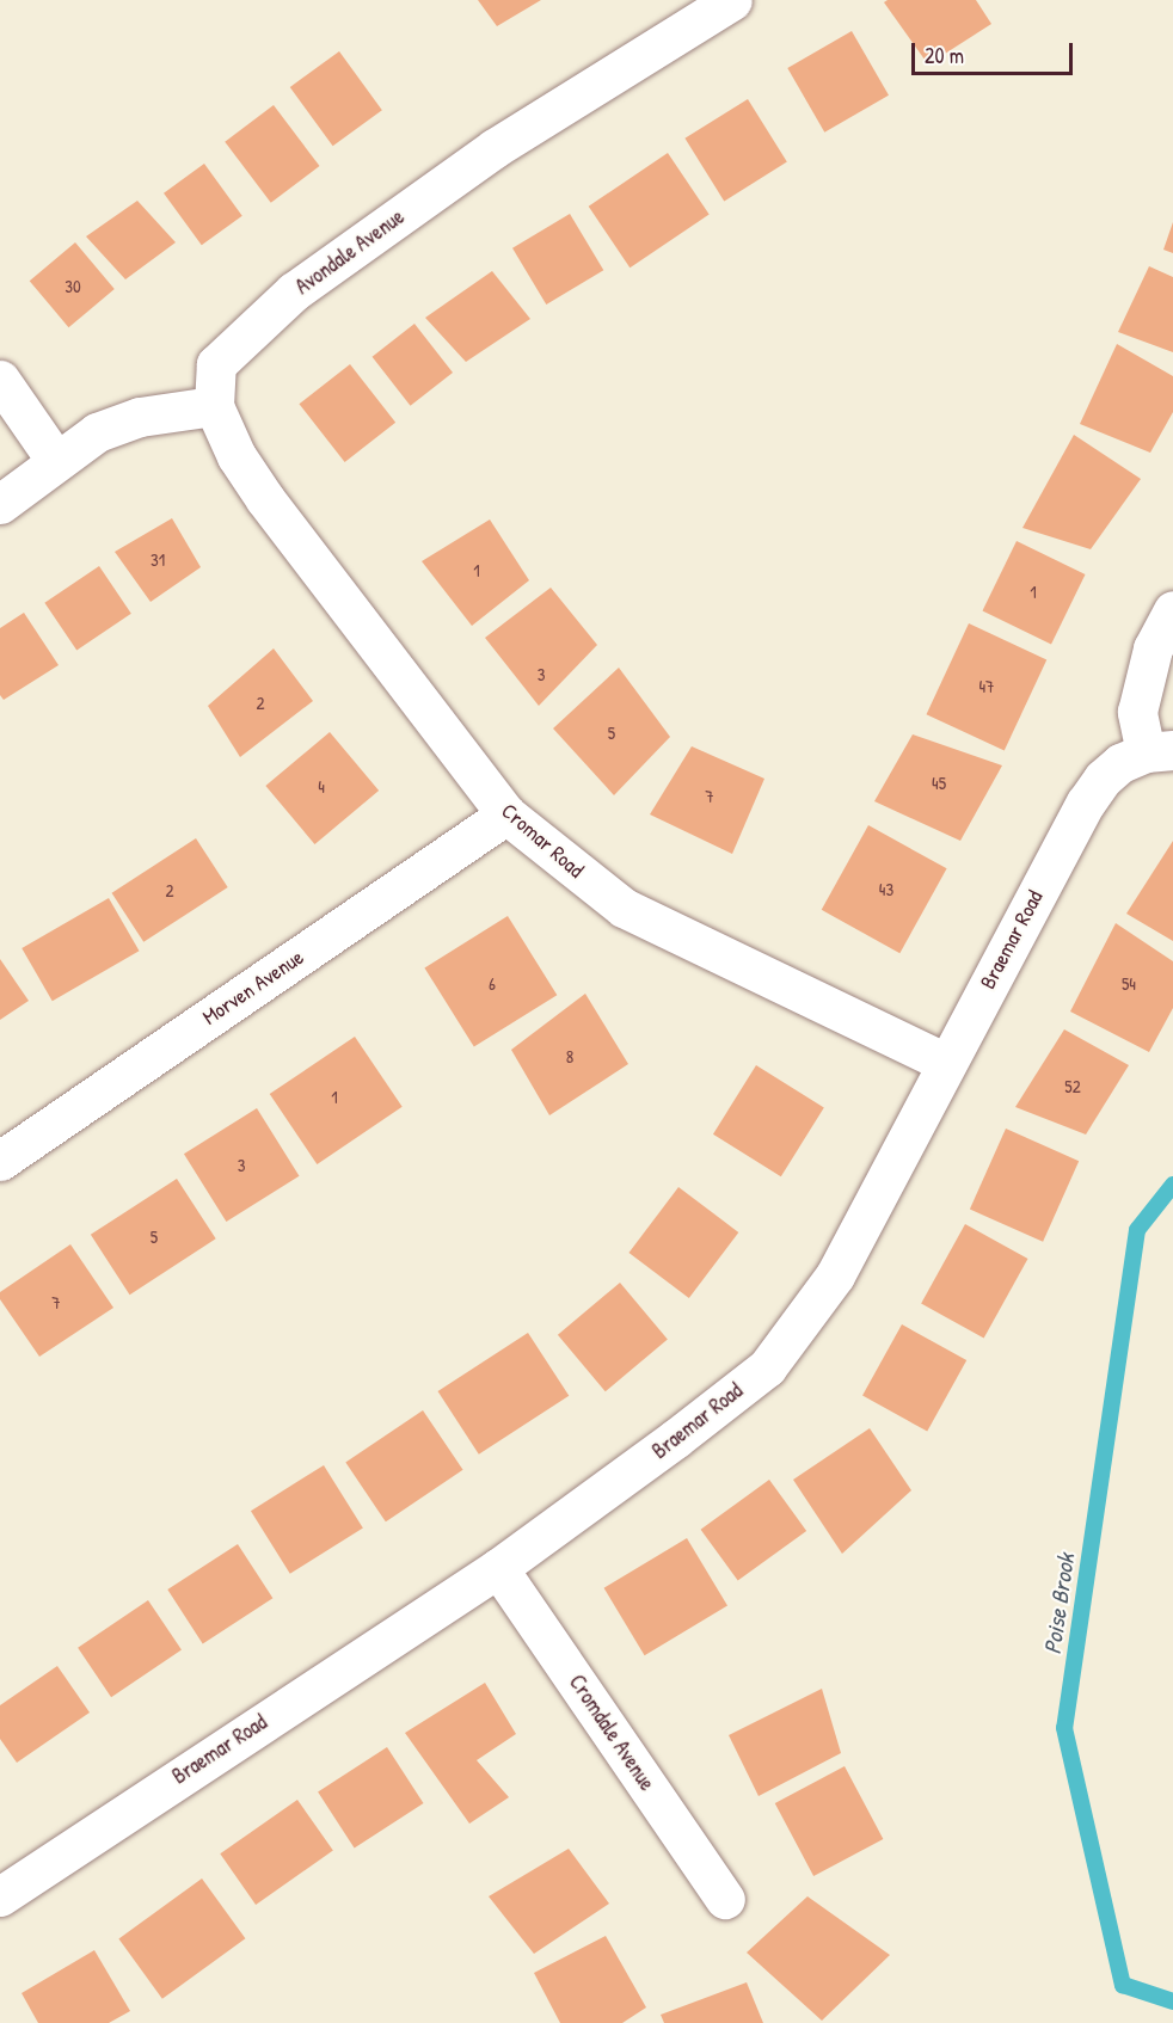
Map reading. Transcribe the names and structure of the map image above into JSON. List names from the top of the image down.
{
  "streets": {
    "street": [
      "Avondale Avenue",
      "Cromar Road",
      "Braemar Road",
      "Morven Avenue",
      "Cromdale Avenue"
    ]
  },
  "crossings": [
    ["Avondale Avenue", "Cromar Road"],
    ["Cromar Road", "Braemar Road"],
    ["Cromar Road", "Morven Avenue"],
    ["Braemar Road", "Cromdale Avenue"]
  ],
  "water": ["Poise Brook"],
  "house_numbers": [
    "30",
    "31",
    "1",
    "1",
    "3",
    "47",
    "2",
    "5",
    "45",
    "4",
    "7",
    "43",
    "2",
    "6",
    "54",
    "8",
    "52",
    "1",
    "3",
    "5",
    "7"
  ],
  "scale_bar": "20 m"
}
